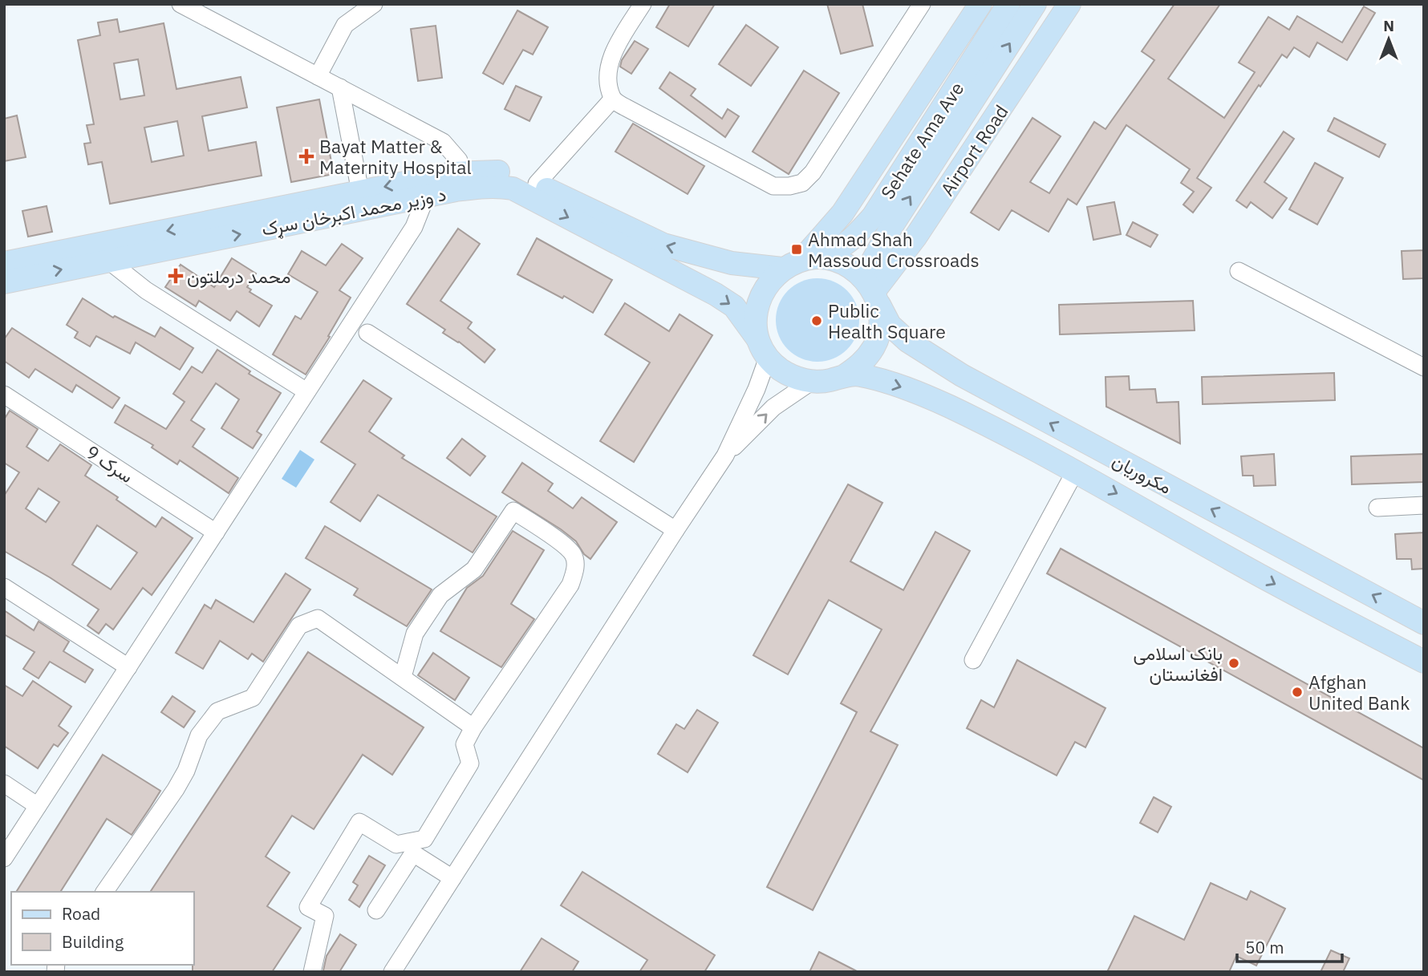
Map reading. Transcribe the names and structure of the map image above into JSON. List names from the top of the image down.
{
  "streets": {
    "main road": [
      "Sehate Ama Ave",
      "Airport Road",
      "د وزیر محمد اکبرخان سړک",
      "مکروریان"
    ],
    "street": ["سرک 9"]
  },
  "crossings": [
    ["Sehate Ama Ave", "Airport Road"],
    ["Sehate Ama Ave", "د وزیر محمد اکبرخان سړک"],
    ["Sehate Ama Ave", "مکروریان"],
    ["Airport Road", "د وزیر محمد اکبرخان سړک"],
    ["Airport Road", "مکروریان"],
    ["د وزیر محمد اکبرخان سړک", "مکروریان"]
  ],
  "places": {
    "health": ["Bayat Matter & Maternity Hospital", "محمد درملتون"],
    "transit": ["Ahmad Shah Massoud Crossroads"],
    "other": ["Public Health Square", "بانک اسلامی افغانستان", "Afghan United Bank"]
  },
  "legend": ["Road", "Building"],
  "scale_bar": "50 m",
  "north": "top"
}
